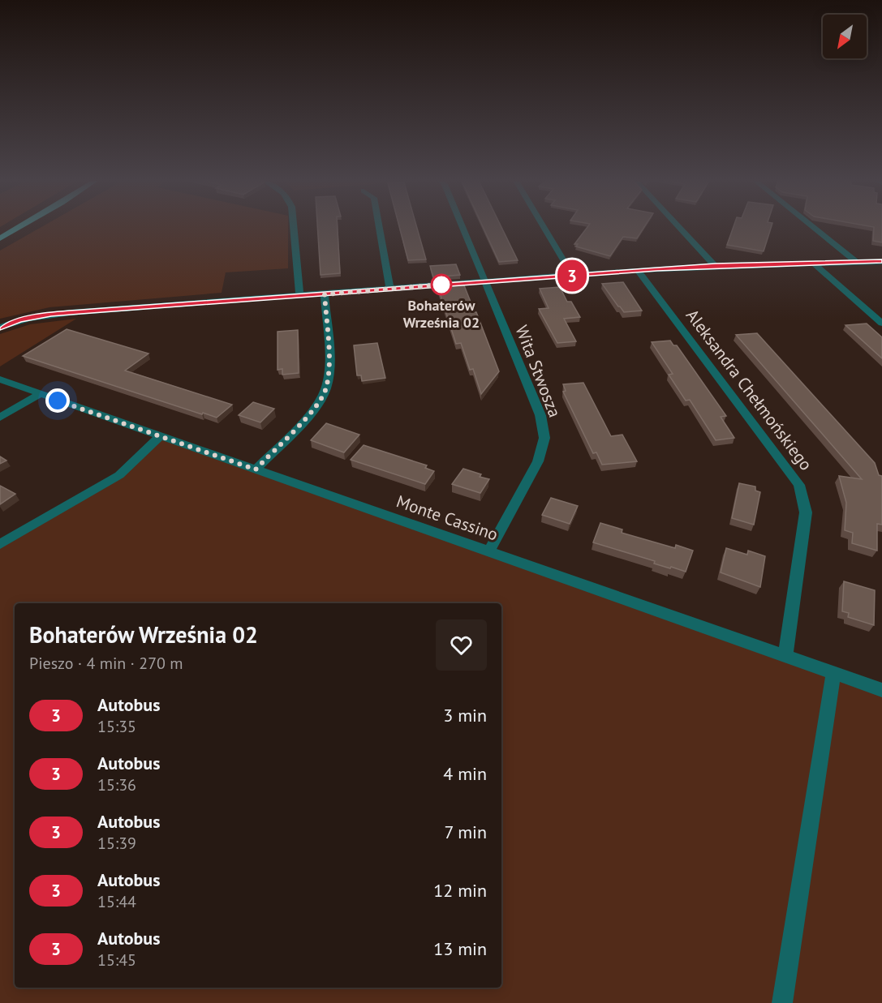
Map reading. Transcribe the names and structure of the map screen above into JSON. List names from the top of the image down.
{
  "streets": {
    "street": ["Wita Stwosza", "Aleksandra Chełmońskiego", "Monte Cassino"]
  },
  "crossings": [
    ["Wita Stwosza", "Monte Cassino"],
    ["Aleksandra Chełmońskiego", "Monte Cassino"]
  ],
  "places": ["Bohaterów Września 02"],
  "lines": ["bus line 3"],
  "north": "bottom left",
  "page": {
    "on_map": "3",
    "heading": ["Bohaterów Września 02", "Pieszo · 4 min · 270 m"],
    "list": [
      {
        "mark": "3",
        "name": "Autobus",
        "note": "15:35",
        "value": "3 min"
      },
      {
        "mark": "3",
        "name": "Autobus",
        "note": "15:36",
        "value": "4 min"
      },
      {
        "mark": "3",
        "name": "Autobus",
        "note": "15:39",
        "value": "7 min"
      },
      {
        "mark": "3",
        "name": "Autobus",
        "note": "15:44",
        "value": "12 min"
      },
      {
        "mark": "3",
        "name": "Autobus",
        "note": "15:45",
        "value": "13 min"
      }
    ]
  }
}
